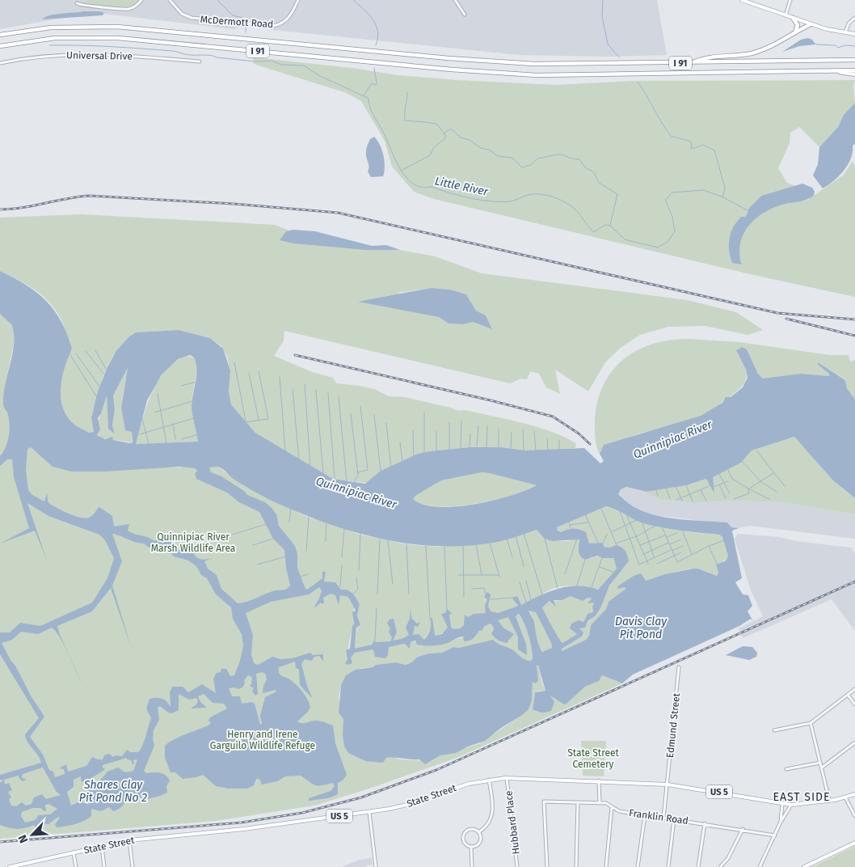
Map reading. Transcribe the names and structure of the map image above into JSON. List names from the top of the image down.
{
  "streets": {
    "highway": ["I 91"],
    "main road": ["US 5", "State Street"],
    "street": [
      "McDermott Road",
      "Universal Drive",
      "Edmund Street",
      "Franklin Road",
      "Hubbard Place"
    ]
  },
  "crossings": [
    ["Edmund Street", "State Street"],
    ["Edmund Street", "Franklin Road"],
    ["State Street", "Hubbard Place"]
  ],
  "districts": ["EAST SIDE"],
  "water": [
    "Little River",
    "Quinnipiac River",
    "Davis Clay Pit Pond",
    "Shares Clay Pit Pond No 2"
  ],
  "parks": ["Quinnipiac River Marsh Wildlife Area", "Henry and Irene Garguilo Wildlife Refuge", "State Street Cemetery"],
  "north": "bottom left"
}
